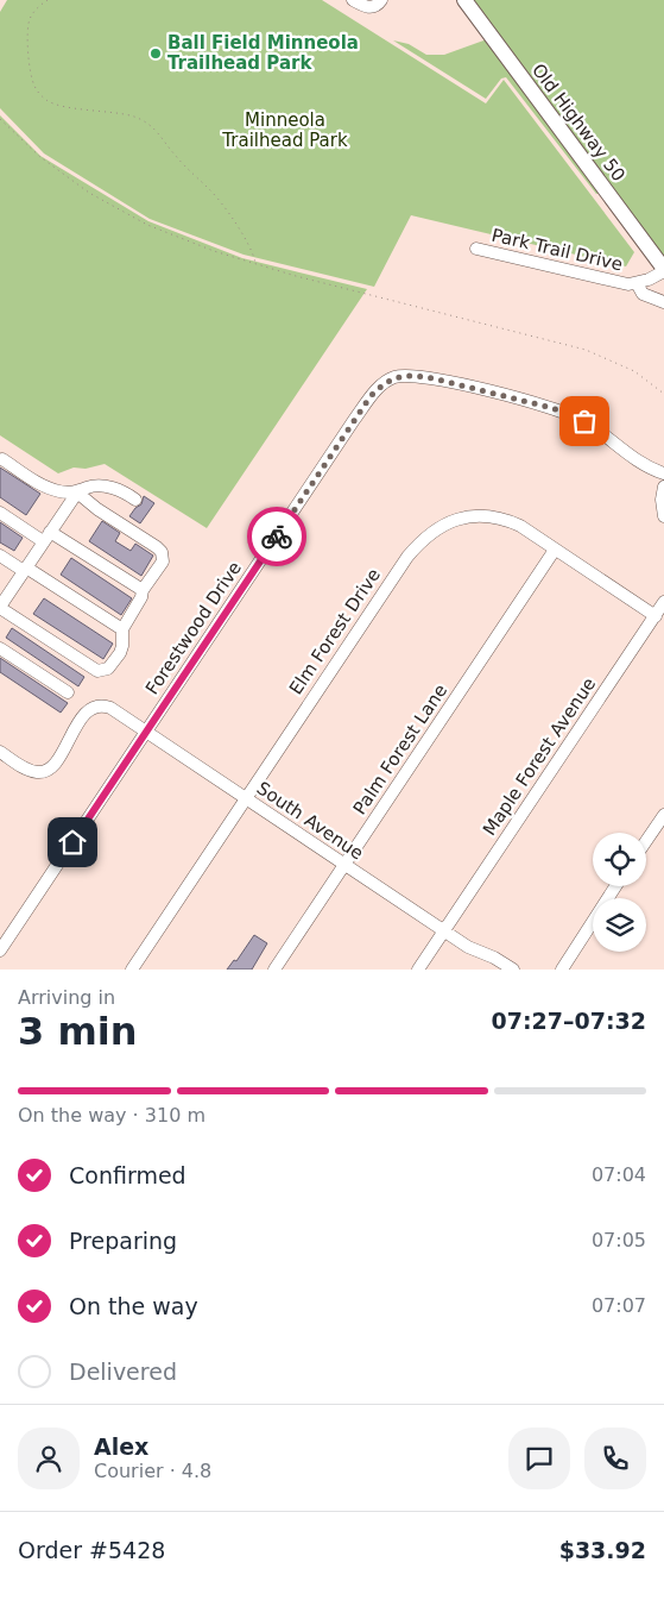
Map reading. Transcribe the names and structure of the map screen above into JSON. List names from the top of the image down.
{
  "streets": {
    "main road": ["Old Highway 50"],
    "street": [
      "Park Trail Drive",
      "Forestwood Drive",
      "Elm Forest Drive",
      "Palm Forest Lane",
      "Maple Forest Avenue",
      "South Avenue"
    ]
  },
  "crossings": [
    ["Old Highway 50", "Park Trail Drive"],
    ["Forestwood Drive", "South Avenue"],
    ["Elm Forest Drive", "Palm Forest Lane"],
    ["Elm Forest Drive", "Maple Forest Avenue"],
    ["Elm Forest Drive", "South Avenue"],
    ["Palm Forest Lane", "South Avenue"],
    ["Maple Forest Avenue", "South Avenue"]
  ],
  "parks": ["Minneola Trailhead Park"],
  "places": ["Ball Field Minneola Trailhead Park"],
  "page": {
    "heading": ["3 min", "Arriving in", "07:27–07:32"],
    "panel": [
      "Alex",
      "Courier · 4.8",
      "Order #5428",
      "$33.92"
    ],
    "bar": "On the way · 310 m",
    "list": [
      ["Confirmed", "07:04"],
      ["Preparing", "07:05"],
      ["On the way", "07:07"],
      "Delivered"
    ]
  }
}
